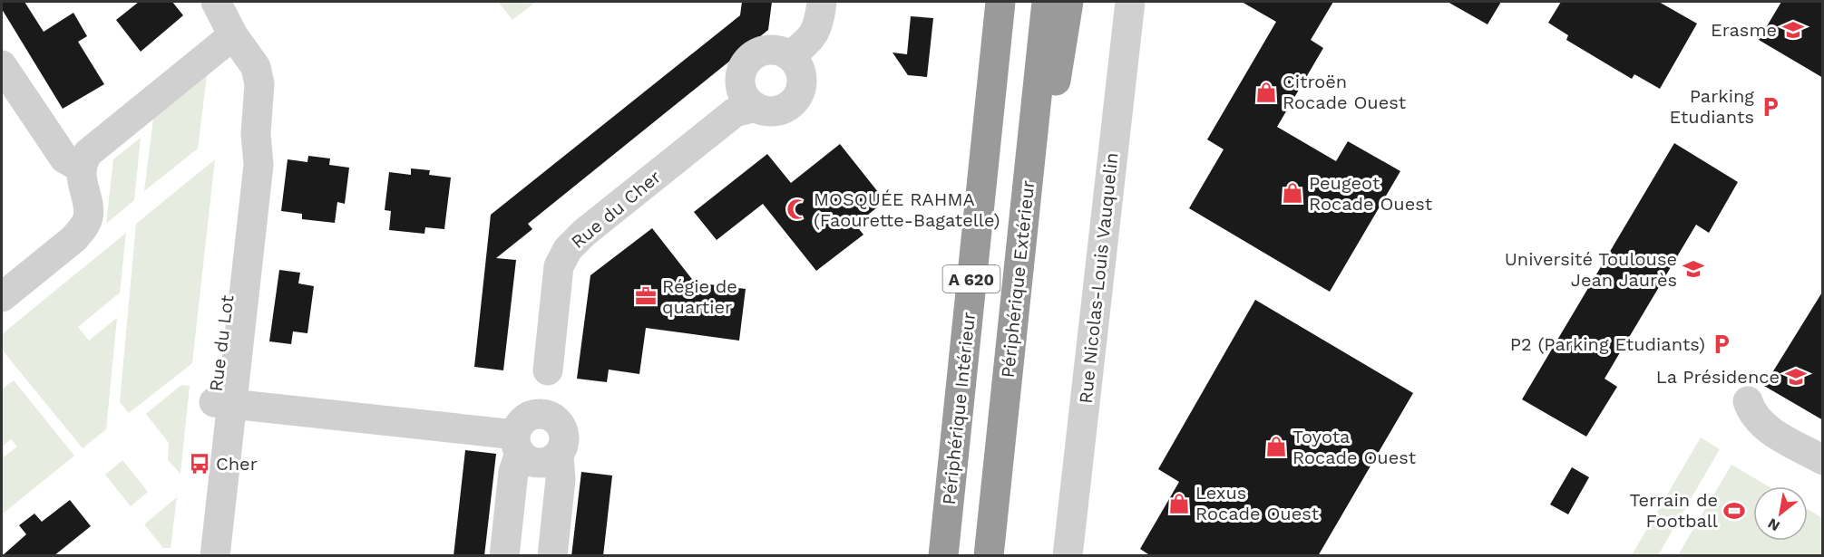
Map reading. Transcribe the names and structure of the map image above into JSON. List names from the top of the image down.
{
  "streets": {
    "highway": ["A 620", "Périphérique Extérieur", "Périphérique Intérieur"],
    "street": ["Rue du Cher", "Rue Nicolas-Louis Vauquelin", "Rue du Lot"]
  },
  "places": {
    "school or university": ["Erasme", "Université Toulouse Jean Jaurès", "La Présidence"],
    "shop": [
      "Citroën Rocade Ouest",
      "Peugeot Rocade Ouest",
      "Toyota Rocade Ouest",
      "Lexus Rocade Ouest"
    ],
    "parking": ["Parking Etudiants", "P2 (Parking Etudiants)"],
    "mosque": ["MOSQUÉE RAHMA (Faourette-Bagatelle)"],
    "office": ["Régie de quartier"],
    "bus stop": ["Cher"],
    "sports": ["Terrain de Football"]
  },
  "north": "bottom left"
}
